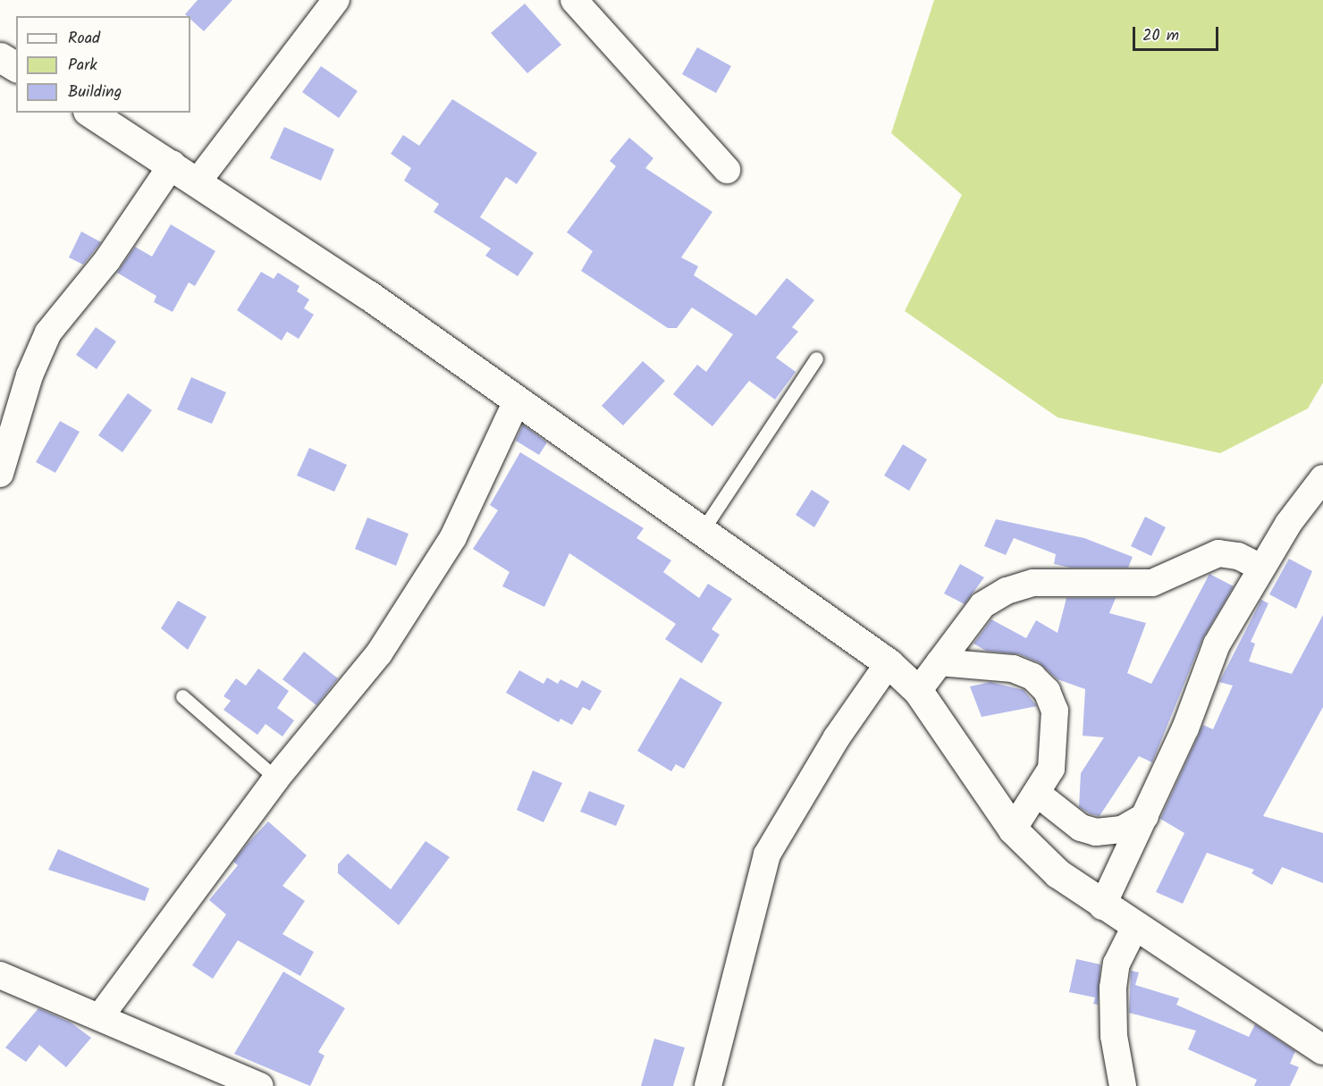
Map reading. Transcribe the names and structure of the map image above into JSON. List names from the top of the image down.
{
  "legend": ["Road", "Park", "Building"],
  "scale_bar": "20 m"
}
